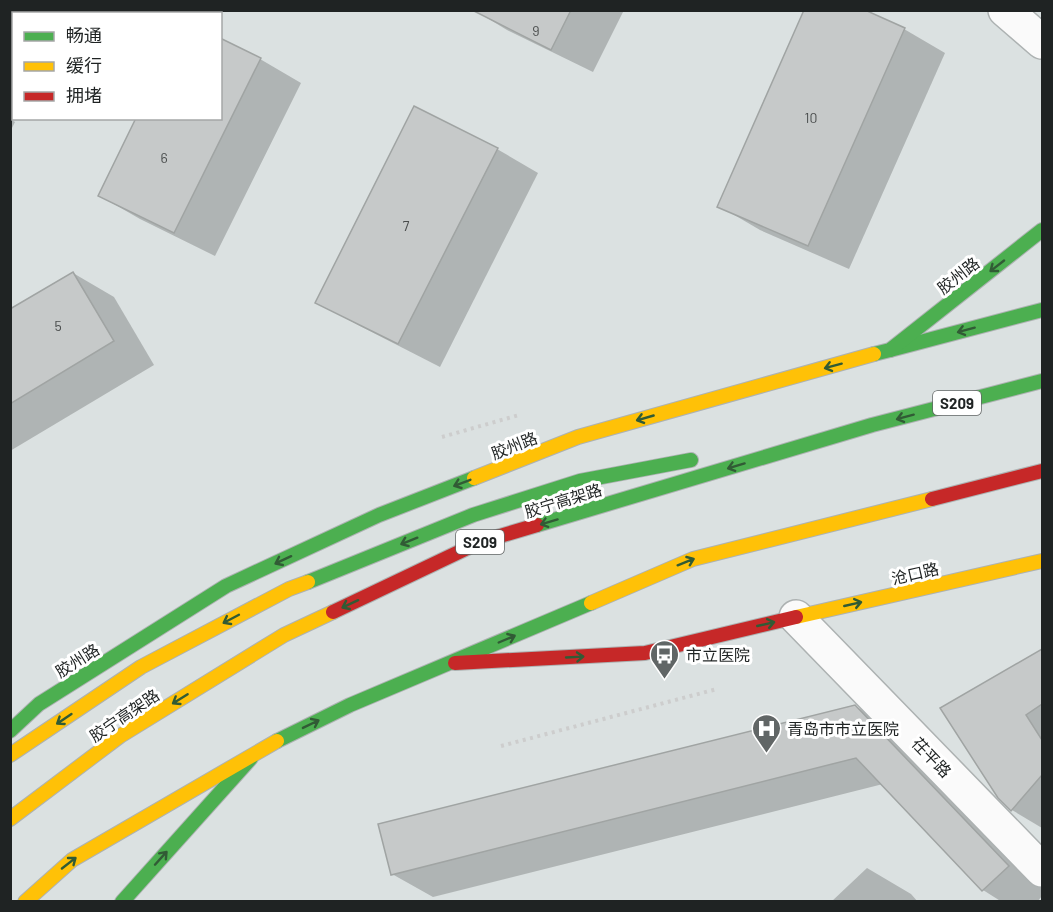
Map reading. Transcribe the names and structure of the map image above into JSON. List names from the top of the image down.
{
  "streets": {
    "main road": [
      "胶州路",
      "S209",
      "胶宁高架路",
      "沧口路"
    ],
    "street": ["茌平路"]
  },
  "crossings": [
    ["沧口路", "茌平路"]
  ],
  "places": {
    "bus stop": ["市立医院"],
    "hospital": ["青岛市市立医院"]
  },
  "house_numbers": [
    "9",
    "10",
    "6",
    "7",
    "5"
  ],
  "legend": ["畅通", "缓行", "拥堵"]
}
